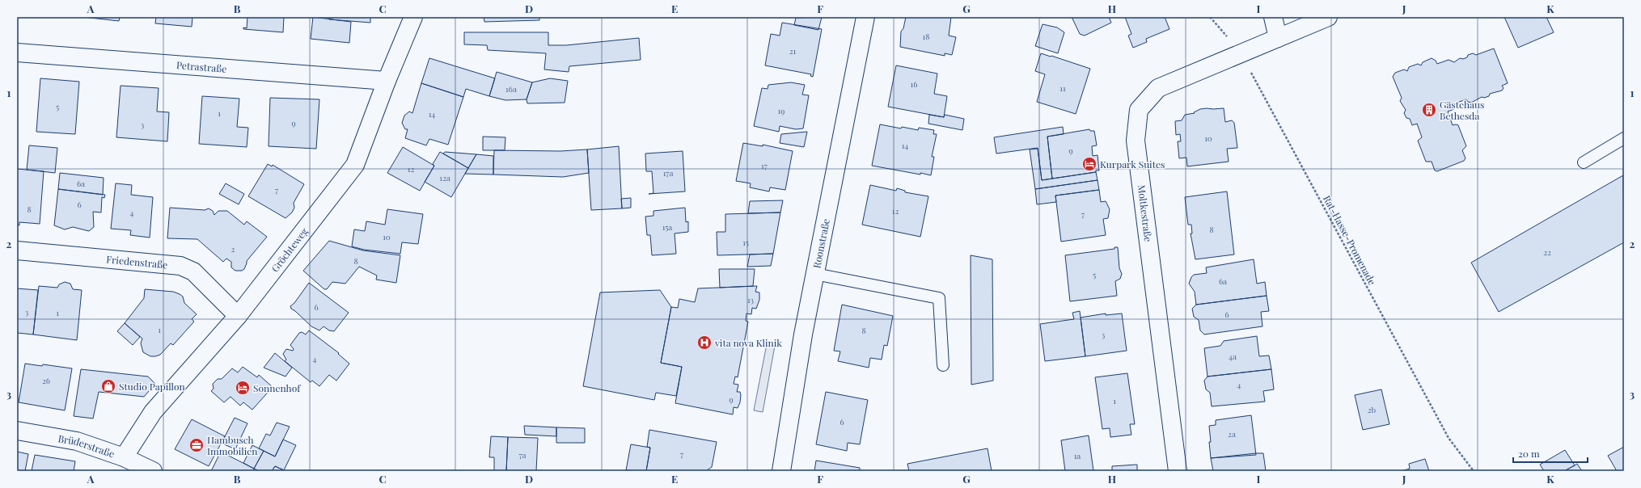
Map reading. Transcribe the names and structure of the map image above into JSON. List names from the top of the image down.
{
  "streets": {
    "street": [
      "Petrastraße",
      "Moltkestraße",
      "Roonstraße",
      "Gröchteweg",
      "Friedenstraße",
      "Brüderstraße"
    ],
    "path": ["Rat-Hasse-Promenade"]
  },
  "crossings": [
    ["Petrastraße", "Gröchteweg"],
    ["Moltkestraße", "Rat-Hasse-Promenade"],
    ["Gröchteweg", "Friedenstraße"],
    ["Gröchteweg", "Brüderstraße"]
  ],
  "places": {
    "building": ["Gästehaus Bethesda"],
    "hotel": ["Kurpark Suites", "Sonnenhof"],
    "hospital": ["vita nova Klinik"],
    "shop": ["Studio Papillon"],
    "office": ["Hambusch Immobilien"]
  },
  "house_numbers": [
    "18",
    "21",
    "16",
    "11",
    "16a",
    "5",
    "19",
    "1",
    "14",
    "9",
    "3",
    "10",
    "14",
    "9",
    "17",
    "12",
    "17a",
    "12a",
    "6a",
    "7",
    "6",
    "8",
    "12",
    "4",
    "7",
    "15a",
    "8",
    "10",
    "15",
    "2",
    "22",
    "8",
    "5",
    "6a",
    "13",
    "6",
    "3",
    "1",
    "6",
    "1",
    "8",
    "3",
    "4a",
    "4",
    "26",
    "4",
    "9",
    "1",
    "2b",
    "6",
    "2a",
    "7",
    "7a",
    "1a"
  ],
  "scale_bar": "20 m",
  "grid": {
    "columns": [
      "A",
      "B",
      "C",
      "D",
      "E",
      "F",
      "G",
      "H",
      "I",
      "J",
      "K"
    ],
    "rows": ["1", "2", "3"]
  }
}
